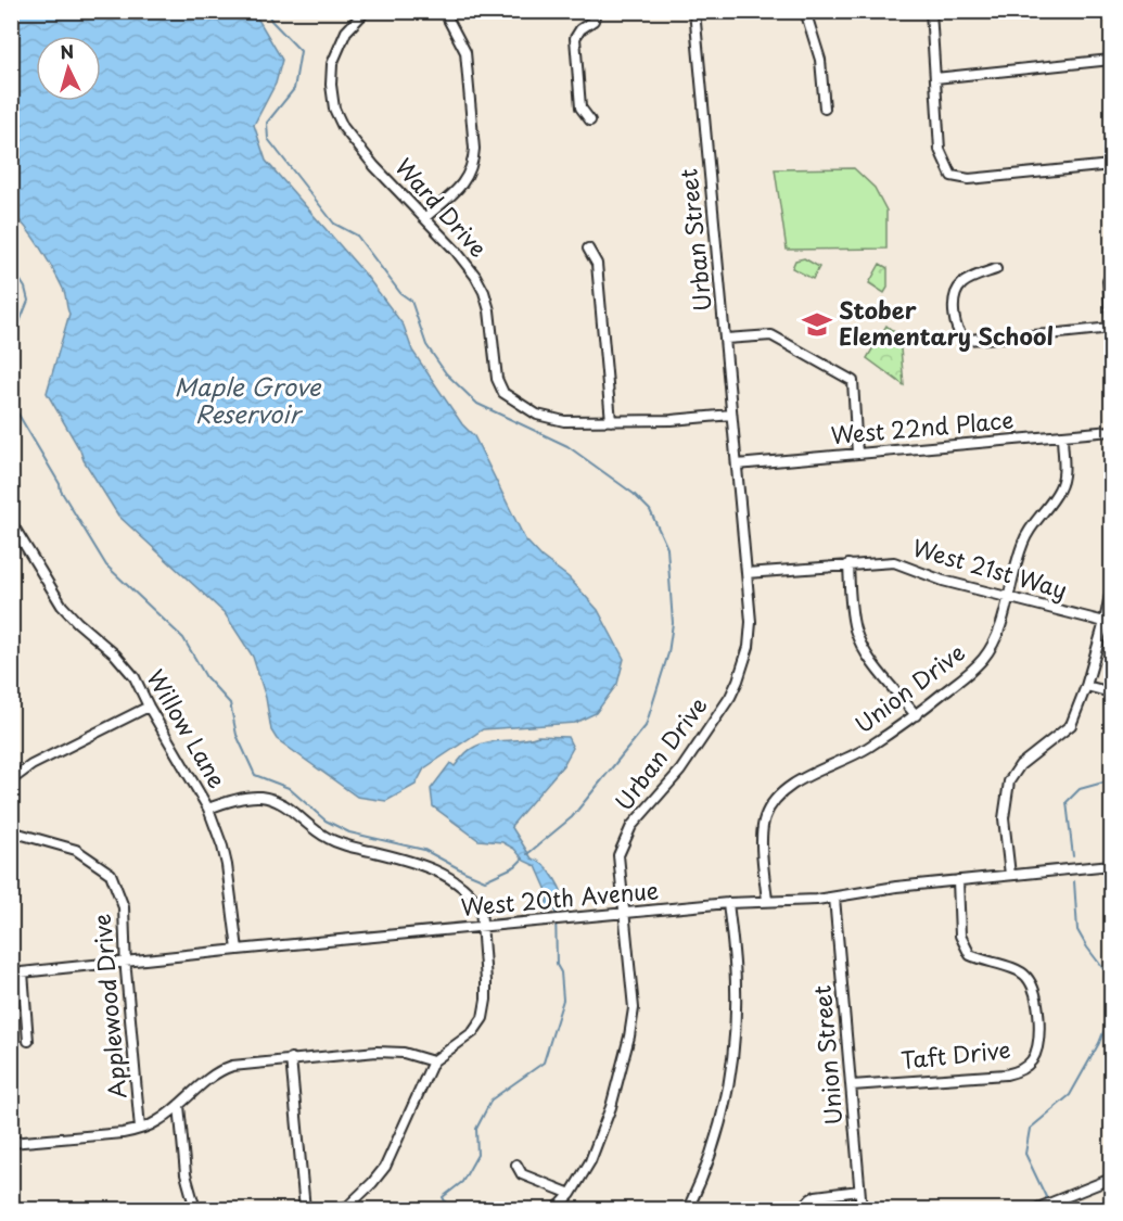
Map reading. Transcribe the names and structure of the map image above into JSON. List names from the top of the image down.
{
  "streets": {
    "street": [
      "Ward Drive",
      "Urban Street",
      "West 22nd Place",
      "West 21st Way",
      "Union Drive",
      "Willow Lane",
      "Urban Drive",
      "West 20th Avenue",
      "Applewood Drive",
      "Union Street",
      "Taft Drive"
    ]
  },
  "crossings": [
    ["Urban Street", "West 22nd Place"],
    ["Urban Street", "Urban Drive"],
    ["West 22nd Place", "Union Drive"],
    ["West 22nd Place", "Urban Drive"],
    ["West 21st Way", "Union Drive"],
    ["West 21st Way", "Urban Drive"],
    ["Union Drive", "West 20th Avenue"],
    ["Willow Lane", "West 20th Avenue"],
    ["Urban Drive", "West 20th Avenue"],
    ["West 20th Avenue", "Applewood Drive"],
    ["West 20th Avenue", "Union Street"],
    ["West 20th Avenue", "Taft Drive"],
    ["Union Street", "Taft Drive"]
  ],
  "water": ["Maple Grove Reservoir"],
  "places": {
    "school or university": ["Stober Elementary School"]
  },
  "north": "top"
}
